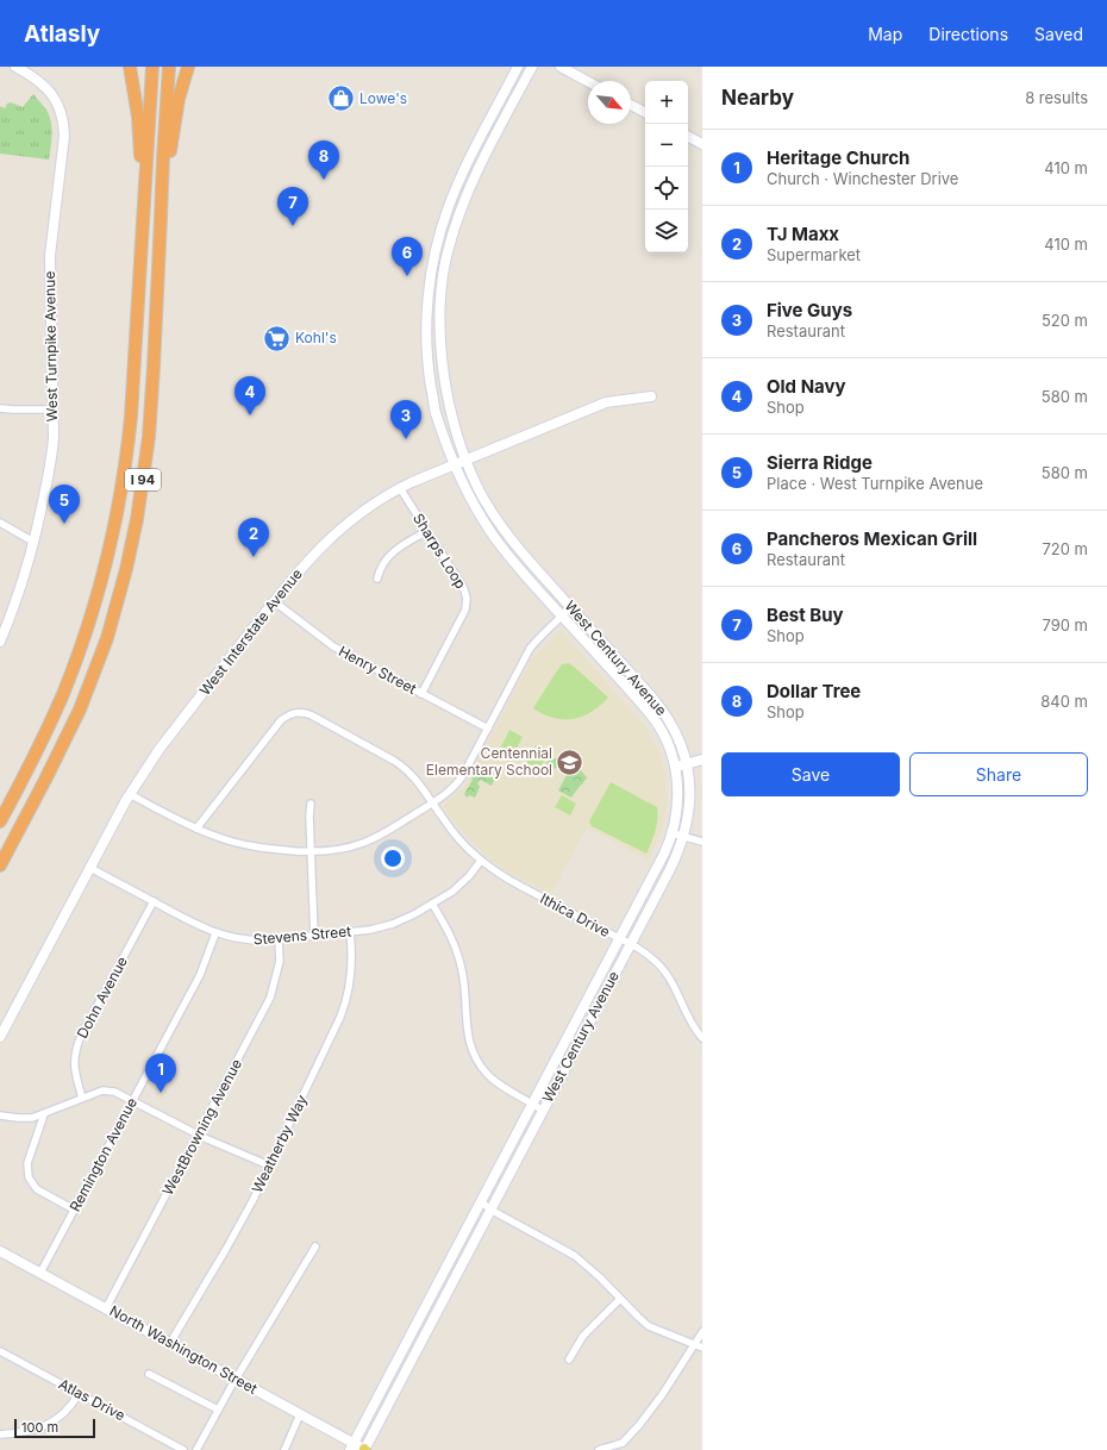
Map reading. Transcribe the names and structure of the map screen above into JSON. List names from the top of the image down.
{
  "streets": {
    "highway": ["I 94"],
    "main road": [
      "West Turnpike Avenue",
      "West Interstate Avenue",
      "West Century Avenue",
      "North Washington Street"
    ],
    "street": [
      "Sharps Loop",
      "Henry Street",
      "Ithica Drive",
      "Stevens Street",
      "Dohn Avenue",
      "WestBrowning Avenue",
      "Weatherby Way",
      "Remington Avenue",
      "Atlas Drive"
    ]
  },
  "crossings": [
    ["Sharps Loop", "West Interstate Avenue"],
    ["Sharps Loop", "Henry Street"],
    ["West Interstate Avenue", "West Century Avenue"],
    ["West Interstate Avenue", "Henry Street"],
    ["West Interstate Avenue", "Stevens Street"],
    ["West Century Avenue", "Ithica Drive"],
    ["West Century Avenue", "North Washington Street"],
    ["Ithica Drive", "Stevens Street"],
    ["Stevens Street", "Dohn Avenue"],
    ["Stevens Street", "WestBrowning Avenue"],
    ["Stevens Street", "Weatherby Way"],
    ["Stevens Street", "Remington Avenue"],
    ["WestBrowning Avenue", "North Washington Street"],
    ["Weatherby Way", "North Washington Street"],
    ["Remington Avenue", "North Washington Street"]
  ],
  "places": {
    "shop": ["Lowe's"],
    "supermarket": ["Kohl's"],
    "school or university": ["Centennial Elementary School"]
  },
  "scale_bar": "100 m",
  "north": "bottom right",
  "page": {
    "header": "Atlasly",
    "nav": ["Map", "Directions", "Saved"],
    "heading": ["Nearby", "8 results"],
    "map_buttons": ["+", "−"],
    "list": [
      {
        "mark": "1",
        "name": "Heritage Church",
        "note": "Church · Winchester Drive",
        "value": "410 m"
      },
      {
        "mark": "2",
        "name": "TJ Maxx",
        "note": "Supermarket",
        "value": "410 m"
      },
      {
        "mark": "3",
        "name": "Five Guys",
        "note": "Restaurant",
        "value": "520 m"
      },
      {
        "mark": "4",
        "name": "Old Navy",
        "note": "Shop",
        "value": "580 m"
      },
      {
        "mark": "5",
        "name": "Sierra Ridge",
        "note": "Place · West Turnpike Avenue",
        "value": "580 m"
      },
      {
        "mark": "6",
        "name": "Pancheros Mexican Grill",
        "note": "Restaurant",
        "value": "720 m"
      },
      {
        "mark": "7",
        "name": "Best Buy",
        "note": "Shop",
        "value": "790 m"
      },
      {
        "mark": "8",
        "name": "Dollar Tree",
        "note": "Shop",
        "value": "840 m"
      }
    ],
    "pins": [
      "8",
      "7",
      "6",
      "4",
      "3",
      "5",
      "2",
      "1"
    ],
    "buttons": ["Save", "Share"],
    "scale": "100 m"
  }
}
